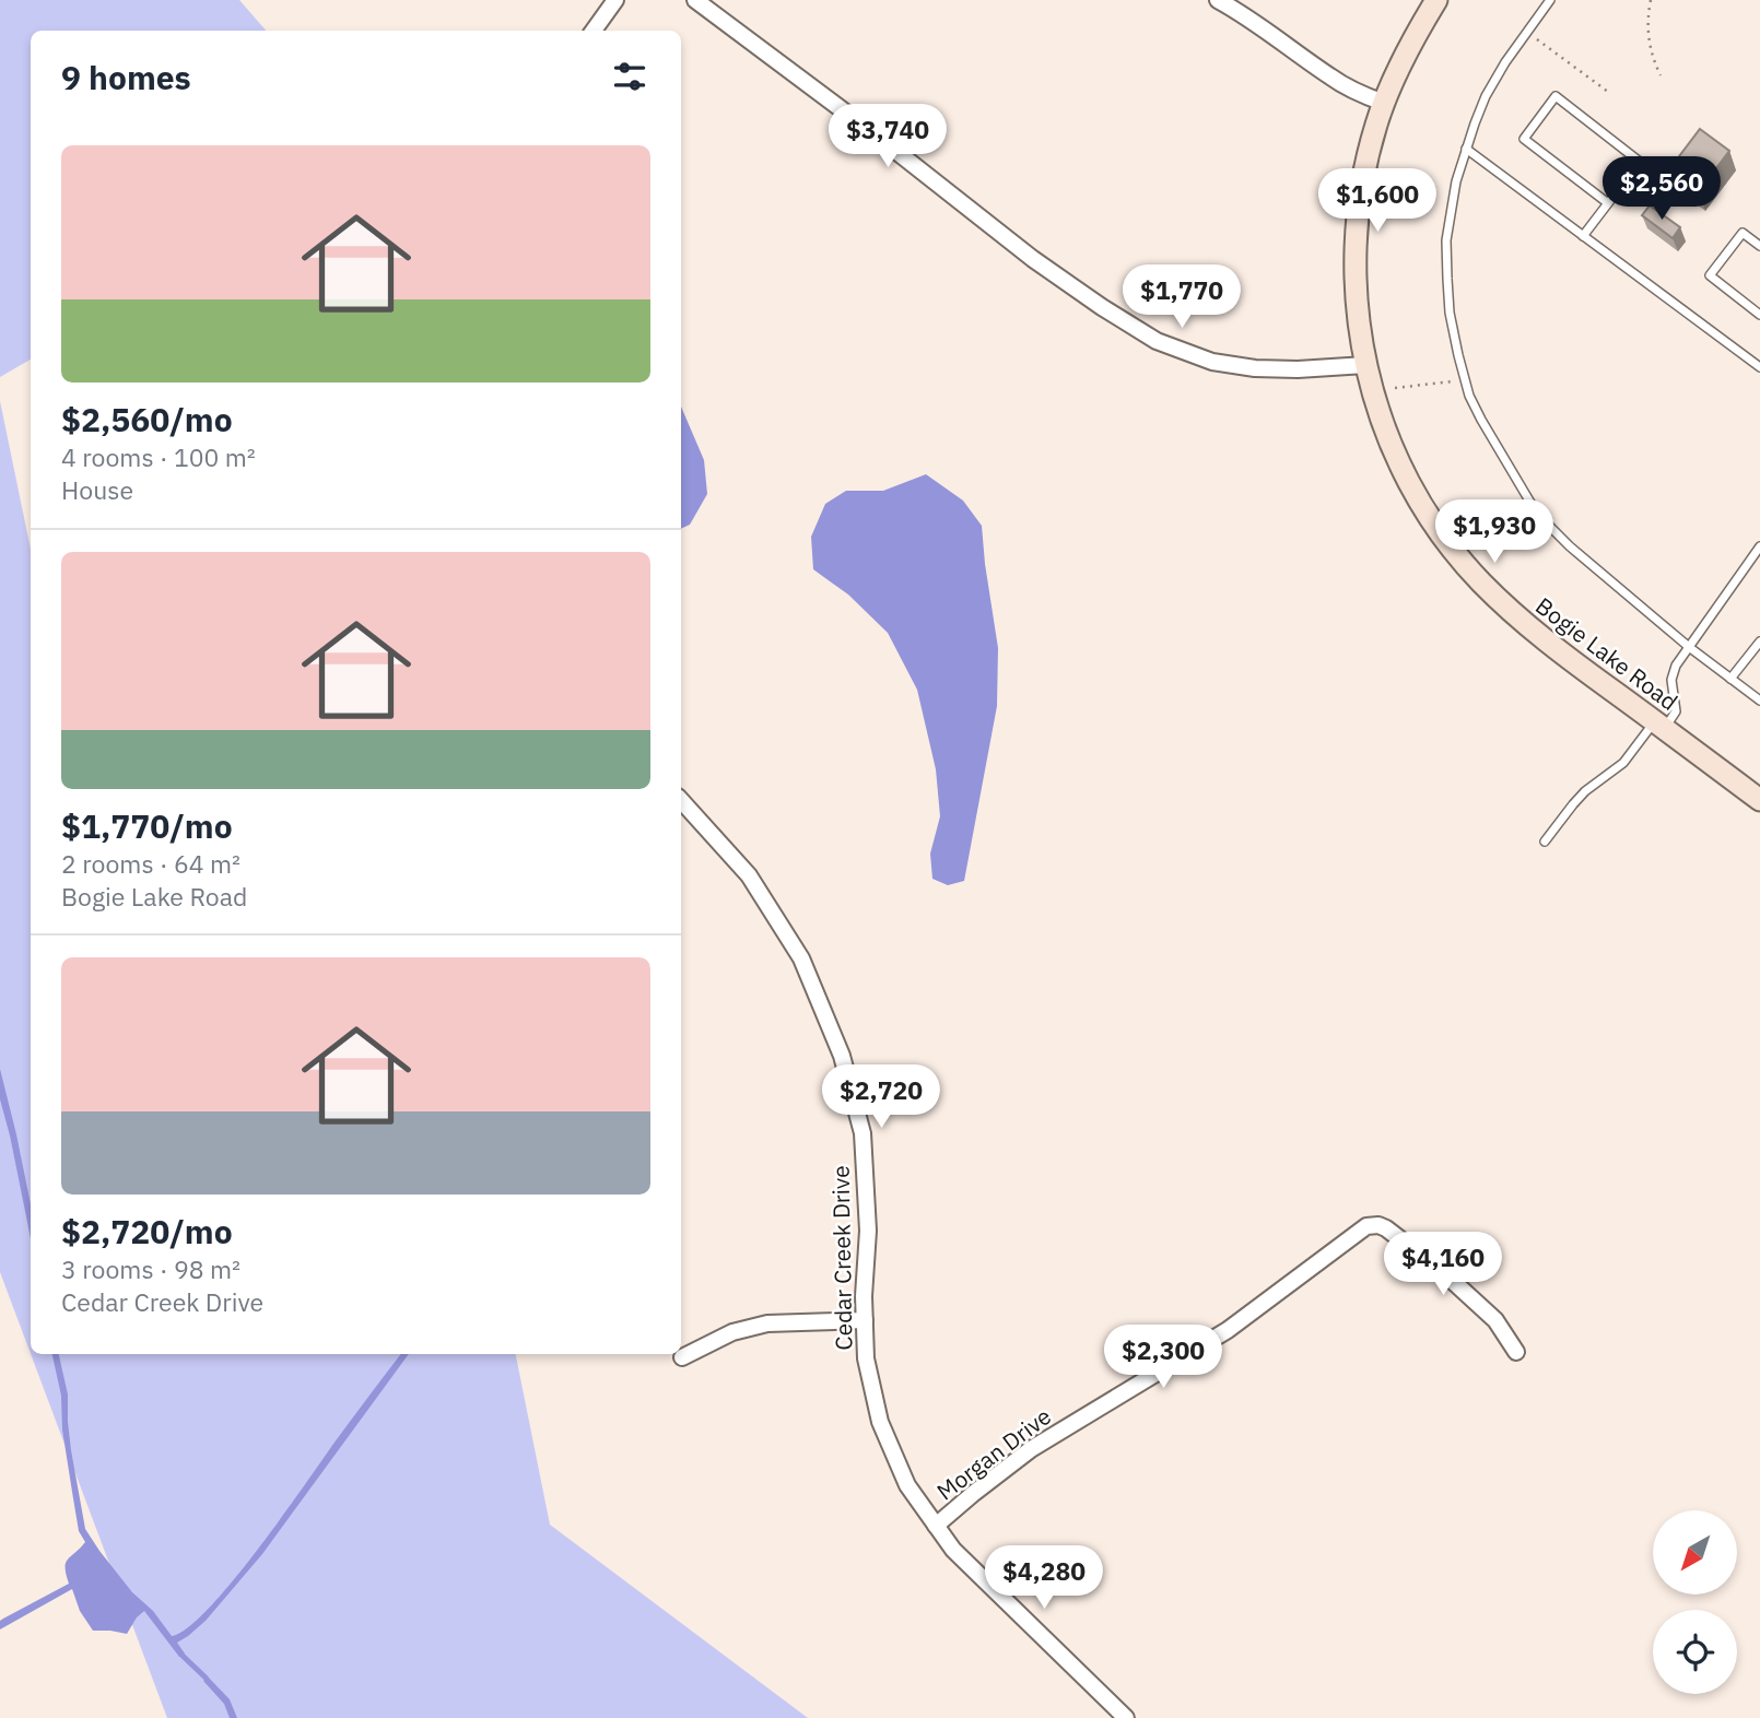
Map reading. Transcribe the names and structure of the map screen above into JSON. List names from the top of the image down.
{
  "streets": {
    "main road": ["Bogie Lake Road"],
    "street": ["Cedar Creek Drive", "Morgan Drive"]
  },
  "crossings": [
    ["Cedar Creek Drive", "Morgan Drive"]
  ],
  "north": "bottom left",
  "page": {
    "heading": "9 homes",
    "price": [
      "$3,740",
      "$2,560",
      "$1,600",
      "$1,770",
      "$1,930",
      "$2,720",
      "$4,160",
      "$2,300",
      "$4,280"
    ],
    "list": [
      {
        "name": "$2,560/mo",
        "note": "4 rooms · 100 m² · House"
      },
      {
        "name": "$1,770/mo",
        "note": "2 rooms · 64 m² · Bogie Lake Road"
      },
      {
        "name": "$2,720/mo",
        "note": "3 rooms · 98 m² · Cedar Creek Drive"
      }
    ]
  }
}
